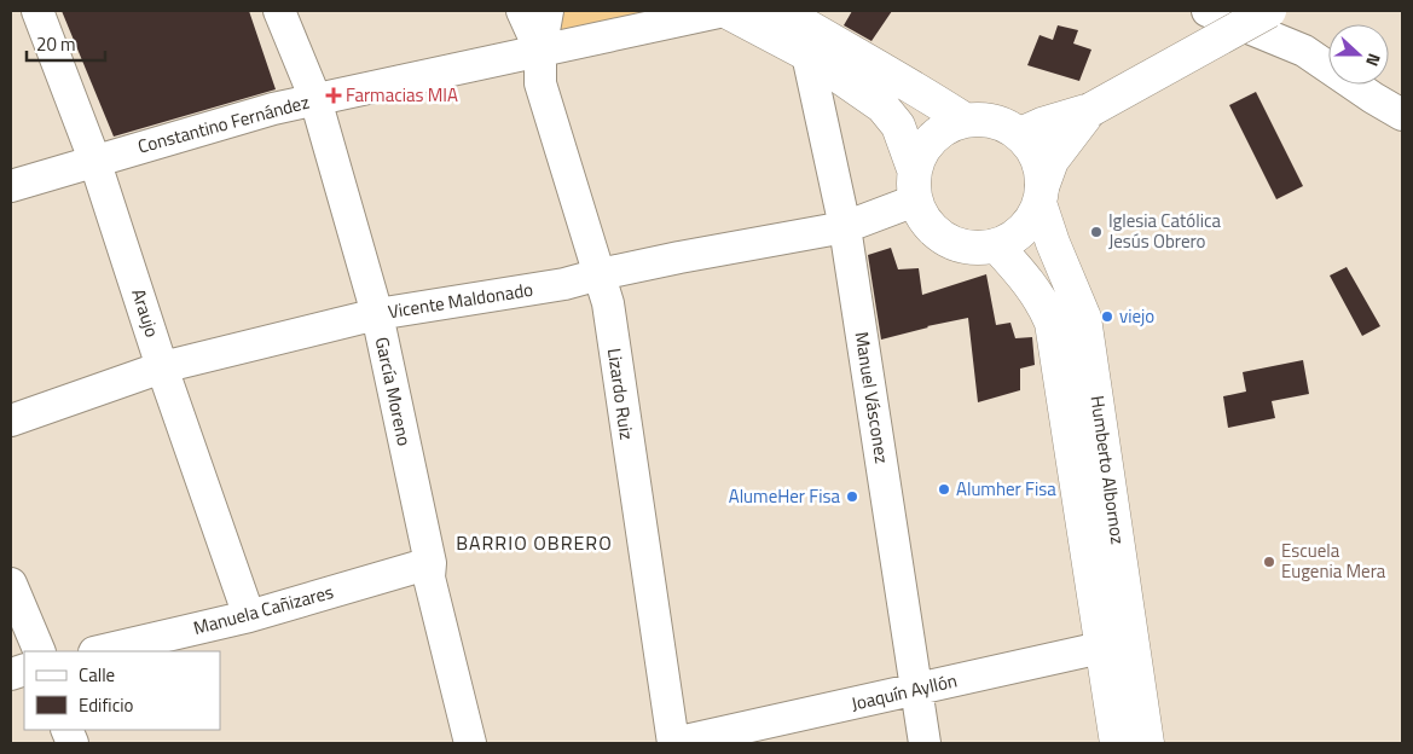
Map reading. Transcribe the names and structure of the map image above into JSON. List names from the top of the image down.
{
  "streets": {
    "main road": ["Humberto Albornoz"],
    "street": [
      "Constantino Fernández",
      "Vicente Maldonado",
      "Araujo",
      "García Moreno",
      "Lizardo Ruiz",
      "Manuel Vásconez",
      "Manuela Cañizares",
      "Joaquín Ayllón"
    ]
  },
  "crossings": [
    ["Constantino Fernández", "Araujo"],
    ["Constantino Fernández", "García Moreno"],
    ["Constantino Fernández", "Lizardo Ruiz"],
    ["Vicente Maldonado", "Araujo"],
    ["Vicente Maldonado", "García Moreno"],
    ["Vicente Maldonado", "Lizardo Ruiz"],
    ["Vicente Maldonado", "Manuel Vásconez"],
    ["Vicente Maldonado", "Humberto Albornoz"],
    ["Araujo", "Manuela Cañizares"],
    ["García Moreno", "Manuela Cañizares"],
    ["Lizardo Ruiz", "Joaquín Ayllón"],
    ["Manuel Vásconez", "Joaquín Ayllón"],
    ["Humberto Albornoz", "Joaquín Ayllón"]
  ],
  "districts": ["BARRIO OBRERO"],
  "places": {
    "health": ["Farmacias MIA"],
    "other": [
      "Iglesia Católica Jesús Obrero",
      "viejo",
      "Alumher Fisa",
      "AlumeHer Fisa",
      "Escuela Eugenia Mera"
    ]
  },
  "legend": ["Calle", "Edificio"],
  "scale_bar": "20 m",
  "north": "right"
}
